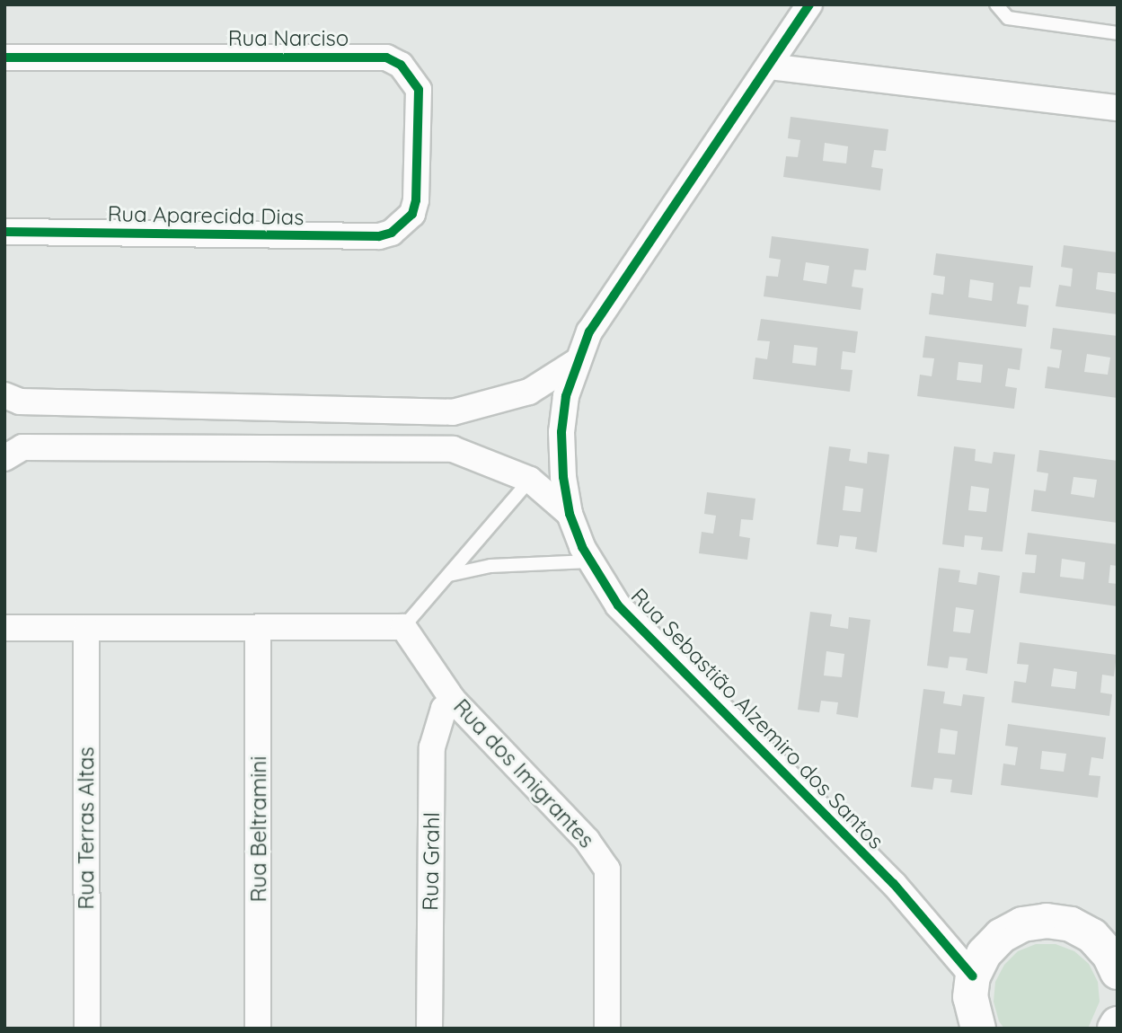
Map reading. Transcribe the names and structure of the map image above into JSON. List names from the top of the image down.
{
  "streets": {
    "street": [
      "Rua Narciso",
      "Rua Aparecida Dias",
      "Rua Sebastião Alzemiro dos Santos",
      "Rua dos Imigrantes",
      "Rua Terras Altas",
      "Rua Beltramini",
      "Rua Grahl"
    ]
  },
  "crossings": [
    ["Rua Narciso", "Rua Aparecida Dias"],
    ["Rua dos Imigrantes", "Rua Grahl"]
  ]
}
